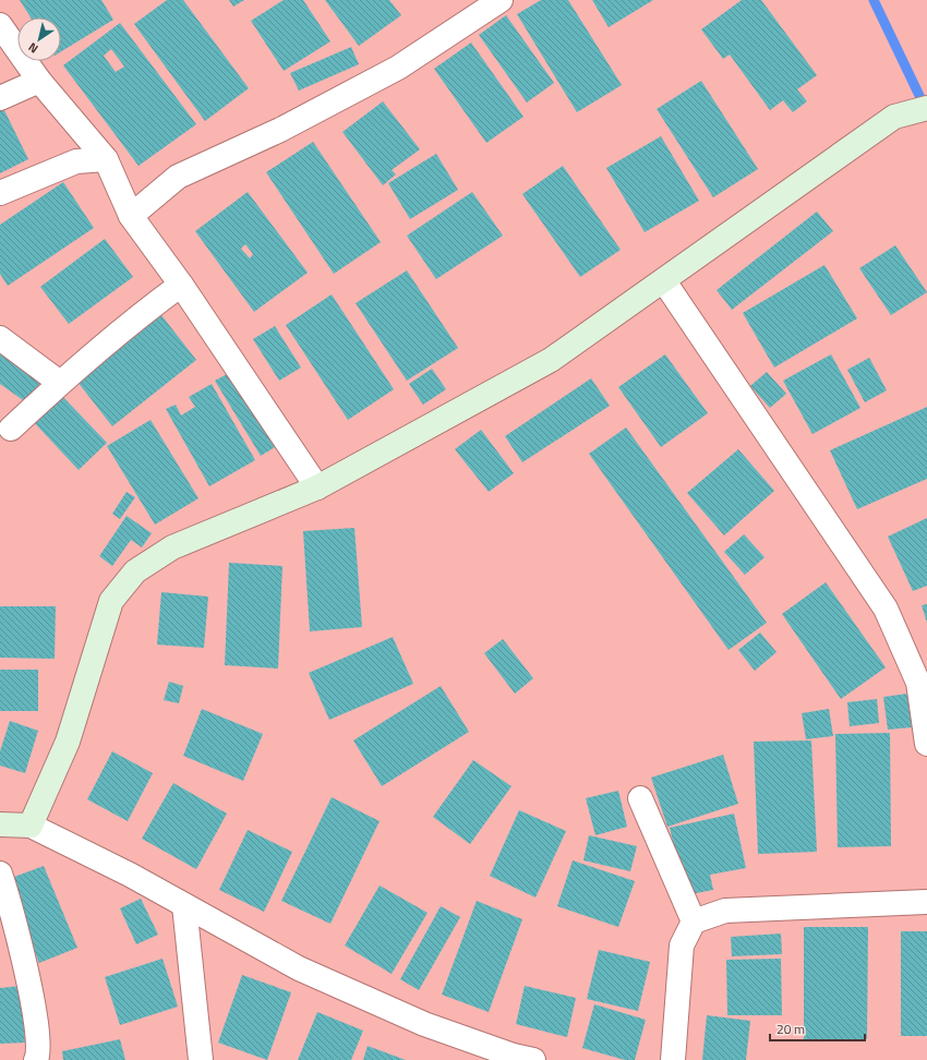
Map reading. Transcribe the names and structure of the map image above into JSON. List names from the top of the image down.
{
  "scale_bar": "20 m",
  "north": "bottom left"
}
